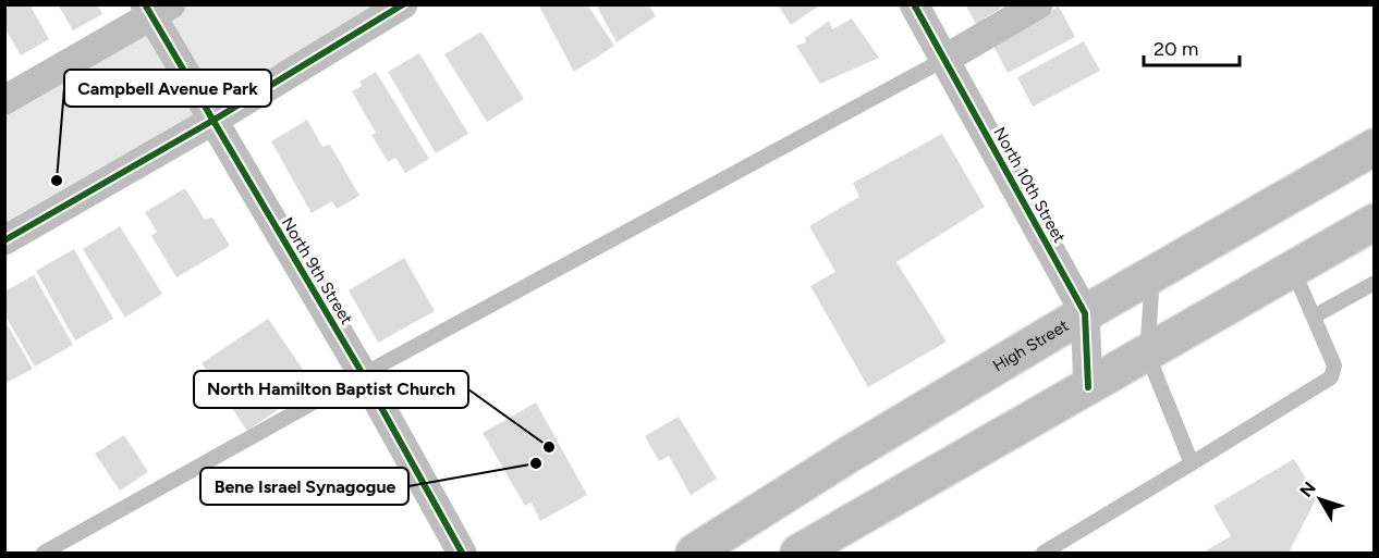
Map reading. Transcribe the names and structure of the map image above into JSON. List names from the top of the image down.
{
  "streets": {
    "highway": ["High Street"],
    "street": ["North 10th Street", "North 9th Street"]
  },
  "crossings": [
    ["North 10th Street", "High Street"]
  ],
  "places": ["Campbell Avenue Park", "North Hamilton Baptist Church", "Bene Israel Synagogue"],
  "scale_bar": "20 m",
  "north": "top left"
}
